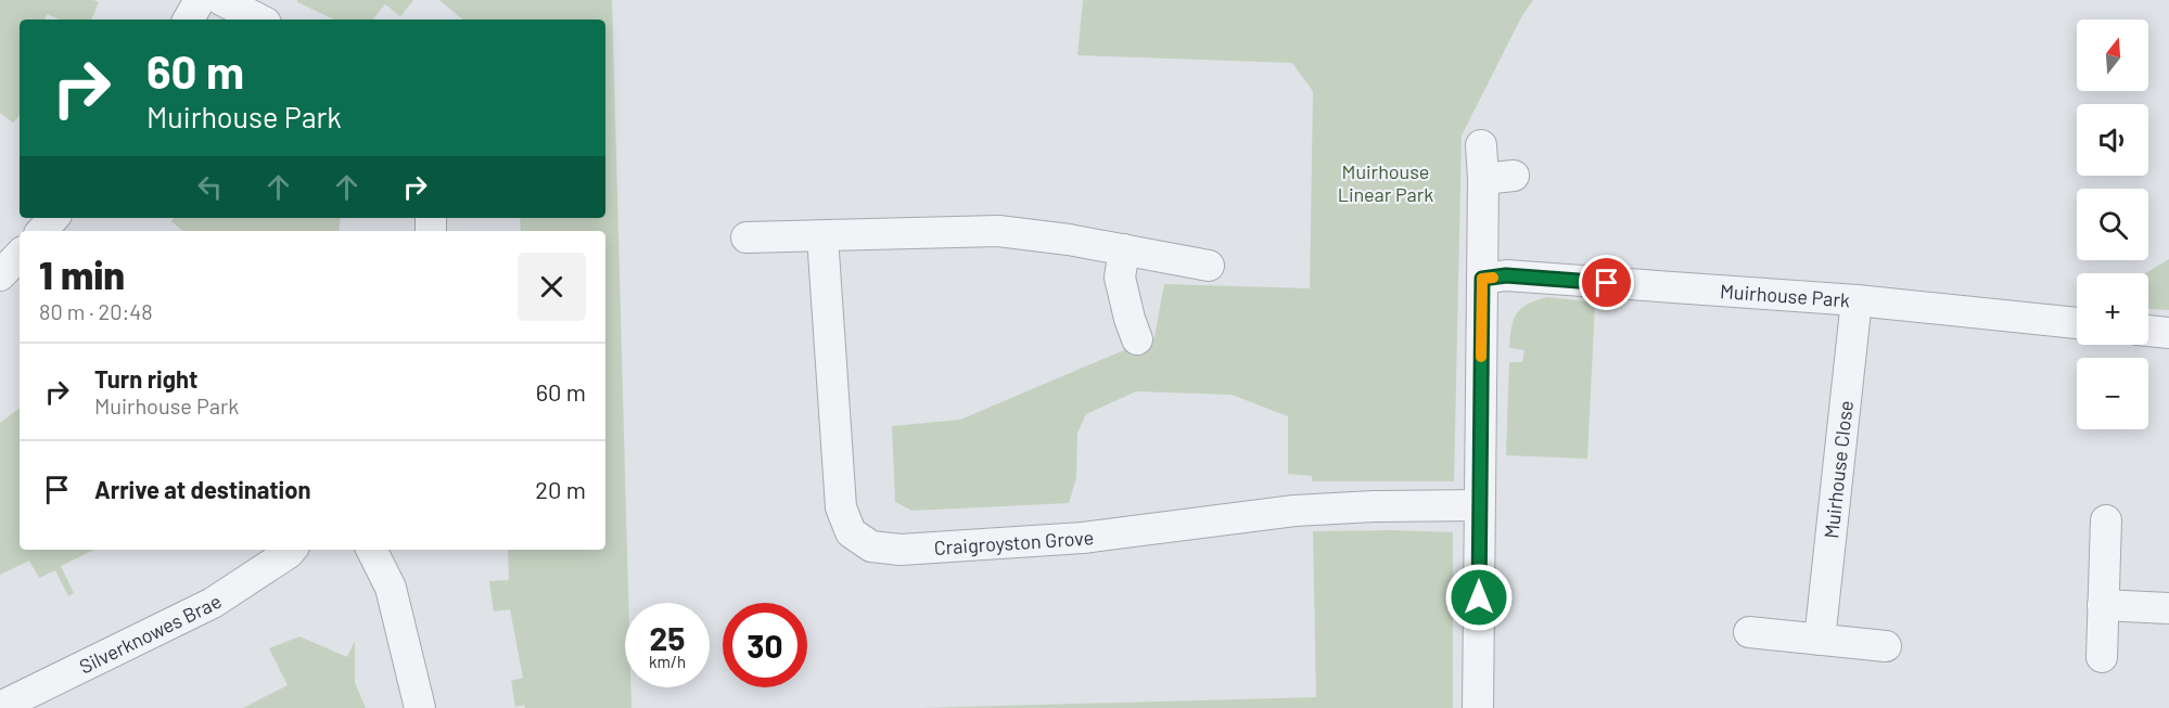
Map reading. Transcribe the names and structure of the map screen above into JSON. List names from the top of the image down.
{
  "streets": {
    "street": [
      "Muirhouse Park",
      "Muirhouse Close",
      "Craigroyston Grove",
      "Silverknowes Brae"
    ]
  },
  "crossings": [
    ["Muirhouse Park", "Muirhouse Close"]
  ],
  "parks": ["Muirhouse Linear Park"],
  "north": "top",
  "page": {
    "map_buttons": ["+", "−"],
    "turn": ["60 m", "Muirhouse Park"],
    "heading": ["1 min", "80 m · 20:48"],
    "list": [
      {
        "name": "Turn right",
        "note": "Muirhouse Park",
        "value": "60 m"
      },
      {
        "name": "Arrive at destination",
        "value": "20 m"
      }
    ],
    "speed": "25 km/h",
    "limit": "30"
  }
}
